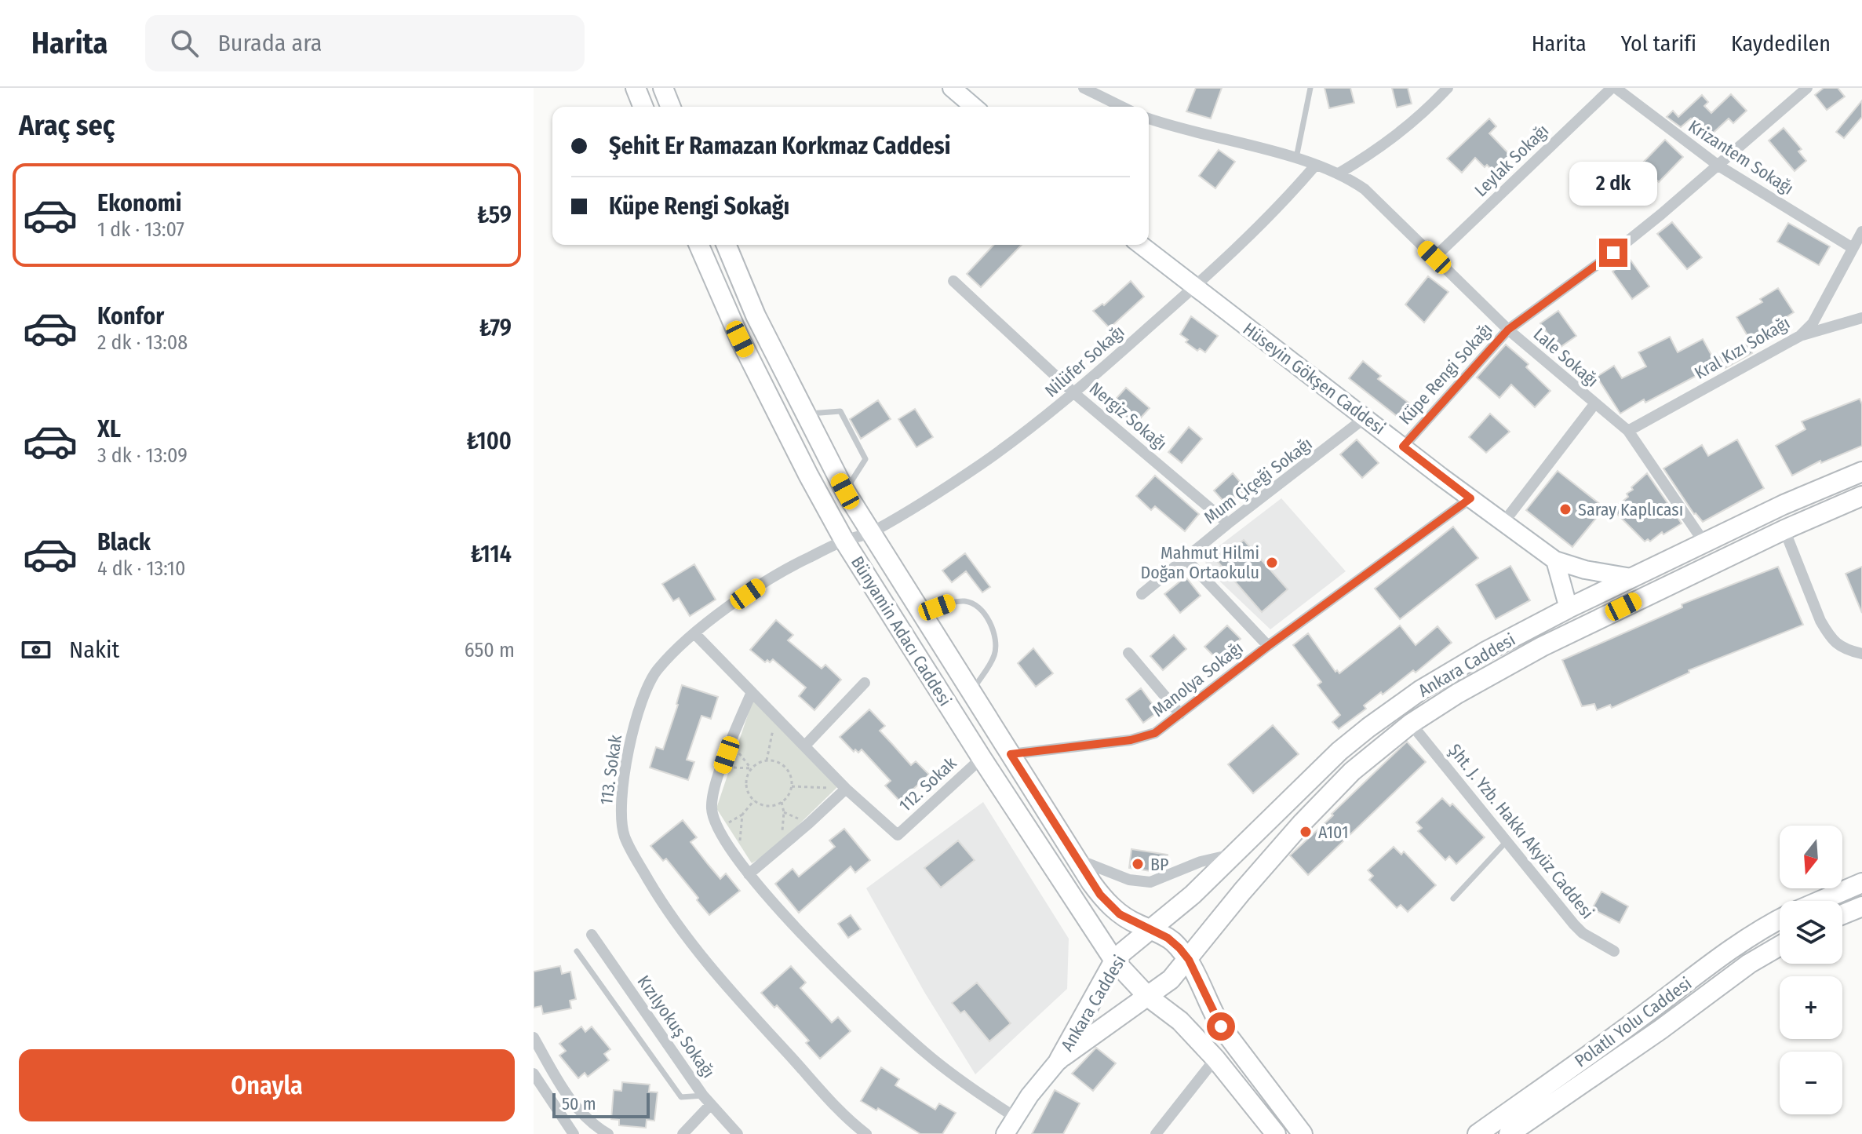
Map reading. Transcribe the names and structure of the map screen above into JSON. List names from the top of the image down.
{
  "streets": {
    "main road": ["Bünyamin Adacı Caddesi", "Ankara Caddesi", "Polatlı Yolu Caddesi"],
    "street": [
      "Krizantem Sokağı",
      "Leylak Sokağı",
      "Kral Kızı Sokağı",
      "Lale Sokağı",
      "Nilüfer Sokağı",
      "Küpe Rengi Sokağı",
      "Hüseyin Gökşen Caddesi",
      "Nergiz Sokağı",
      "Mum Çiçeği Sokağı",
      "Manolya Sokağı",
      "113. Sokak",
      "112. Sokak",
      "Şht. J. Yzb. Hakkı Akyüz Caddesi",
      "Kızılyokuş Sokağı"
    ]
  },
  "crossings": [
    ["Krizantem Sokağı", "Leylak Sokağı"],
    ["Krizantem Sokağı", "Kral Kızı Sokağı"],
    ["Krizantem Sokağı", "Küpe Rengi Sokağı"],
    ["Leylak Sokağı", "Lale Sokağı"],
    ["Kral Kızı Sokağı", "Lale Sokağı"],
    ["Lale Sokağı", "Nilüfer Sokağı"],
    ["Lale Sokağı", "Küpe Rengi Sokağı"],
    ["Lale Sokağı", "Ankara Caddesi"],
    ["Nilüfer Sokağı", "Hüseyin Gökşen Caddesi"],
    ["Nilüfer Sokağı", "Nergiz Sokağı"],
    ["Nilüfer Sokağı", "Bünyamin Adacı Caddesi"],
    ["Nilüfer Sokağı", "113. Sokak"],
    ["Küpe Rengi Sokağı", "Hüseyin Gökşen Caddesi"],
    ["Hüseyin Gökşen Caddesi", "Mum Çiçeği Sokağı"],
    ["Hüseyin Gökşen Caddesi", "Ankara Caddesi"],
    ["Hüseyin Gökşen Caddesi", "Manolya Sokağı"],
    ["Nergiz Sokağı", "Mum Çiçeği Sokağı"],
    ["Bünyamin Adacı Caddesi", "Ankara Caddesi"],
    ["Bünyamin Adacı Caddesi", "113. Sokak"],
    ["Bünyamin Adacı Caddesi", "112. Sokak"],
    ["Ankara Caddesi", "Şht. J. Yzb. Hakkı Akyüz Caddesi"]
  ],
  "places": [
    "Saray Kaplıcası",
    "Mahmut Hilmi Doğan Ortaokulu",
    "A101",
    "BP"
  ],
  "scale_bar": "50 m",
  "north": "bottom",
  "page": {
    "header": "Harita",
    "search": "Burada ara",
    "nav": ["Harita", "Yol tarifi", "Kaydedilen"],
    "heading": "Araç seç",
    "banner": ["Şehit Er Ramazan Korkmaz Caddesi", "Küpe Rengi Sokağı"],
    "bubble": "2 dk",
    "list": [
      {
        "name": "Ekonomi",
        "note": "1 dk · 13:07",
        "value": "₺59"
      },
      {
        "name": "Konfor",
        "note": "2 dk · 13:08",
        "value": "₺79"
      },
      {
        "name": "XL",
        "note": "3 dk · 13:09",
        "value": "₺100"
      },
      {
        "name": "Black",
        "note": "4 dk · 13:10",
        "value": "₺114"
      }
    ],
    "pay": ["Nakit", "650 m"],
    "map_buttons": ["+", "−"],
    "buttons": "Onayla",
    "scale": "50 m"
  }
}
